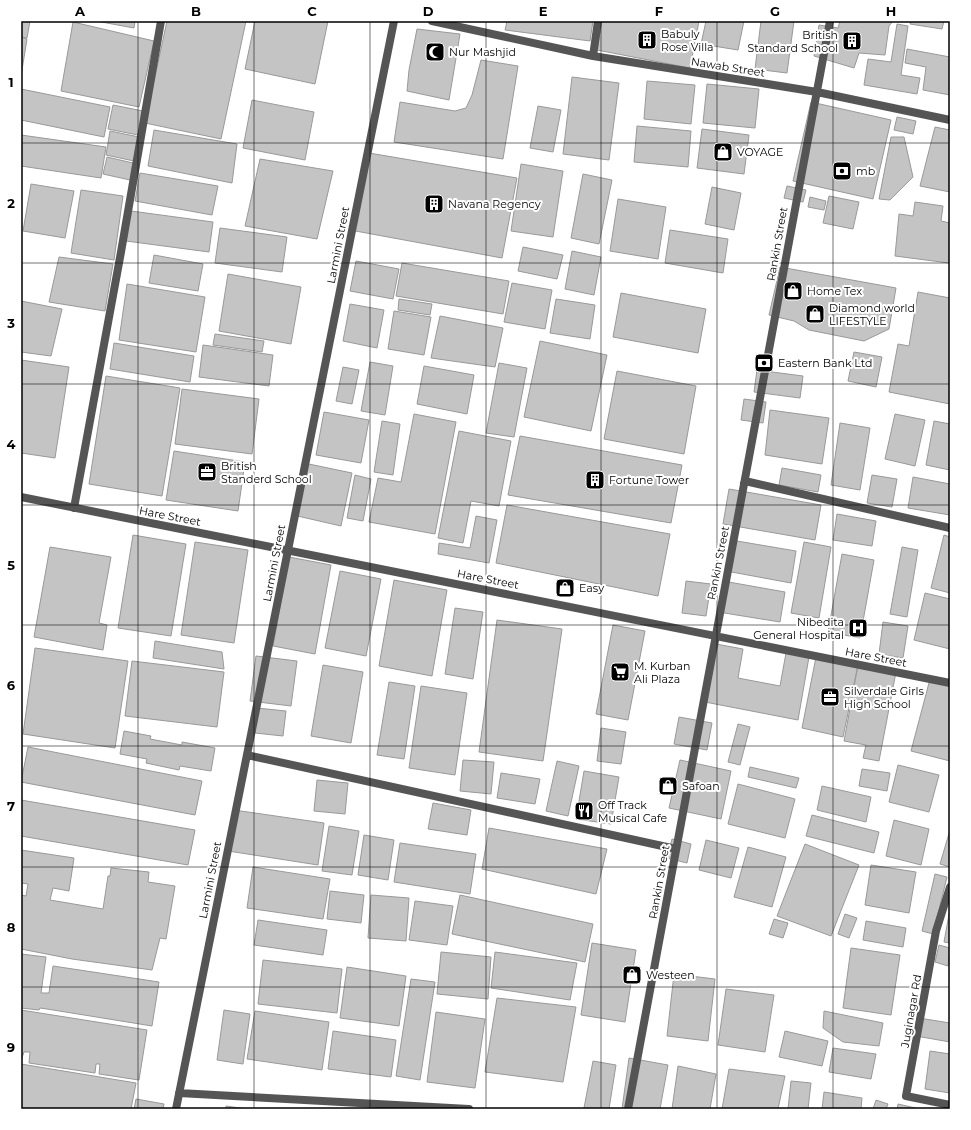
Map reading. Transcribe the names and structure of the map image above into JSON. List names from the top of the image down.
{
  "streets": {
    "street": [
      "Nawab Street",
      "Rankin Street",
      "Larmini Street",
      "Hare Street",
      "Juginagar Rd"
    ]
  },
  "crossings": [
    ["Nawab Street", "Rankin Street"],
    ["Rankin Street", "Hare Street"],
    ["Larmini Street", "Hare Street"]
  ],
  "places": {
    "building": [
      "Babuly Rose Villa",
      "British Standard School",
      "Navana Regency",
      "Fortune Tower"
    ],
    "mosque": ["Nur Mashjid"],
    "shop": [
      "VOYAGE",
      "Home Tex",
      "Diamond world LIFESTYLE",
      "Easy",
      "Safoan",
      "Westeen"
    ],
    "bank": ["mb", "Eastern Bank Ltd"],
    "office": ["British Standerd School", "Silverdale Girls High School"],
    "hospital": ["Nibedita General Hospital"],
    "supermarket": ["M. Kurban Ali Plaza"],
    "restaurant": ["Off Track Musical Cafe"]
  },
  "grid": {
    "columns": [
      "A",
      "B",
      "C",
      "D",
      "E",
      "F",
      "G",
      "H"
    ],
    "rows": [
      "1",
      "2",
      "3",
      "4",
      "5",
      "6",
      "7",
      "8",
      "9"
    ]
  }
}
